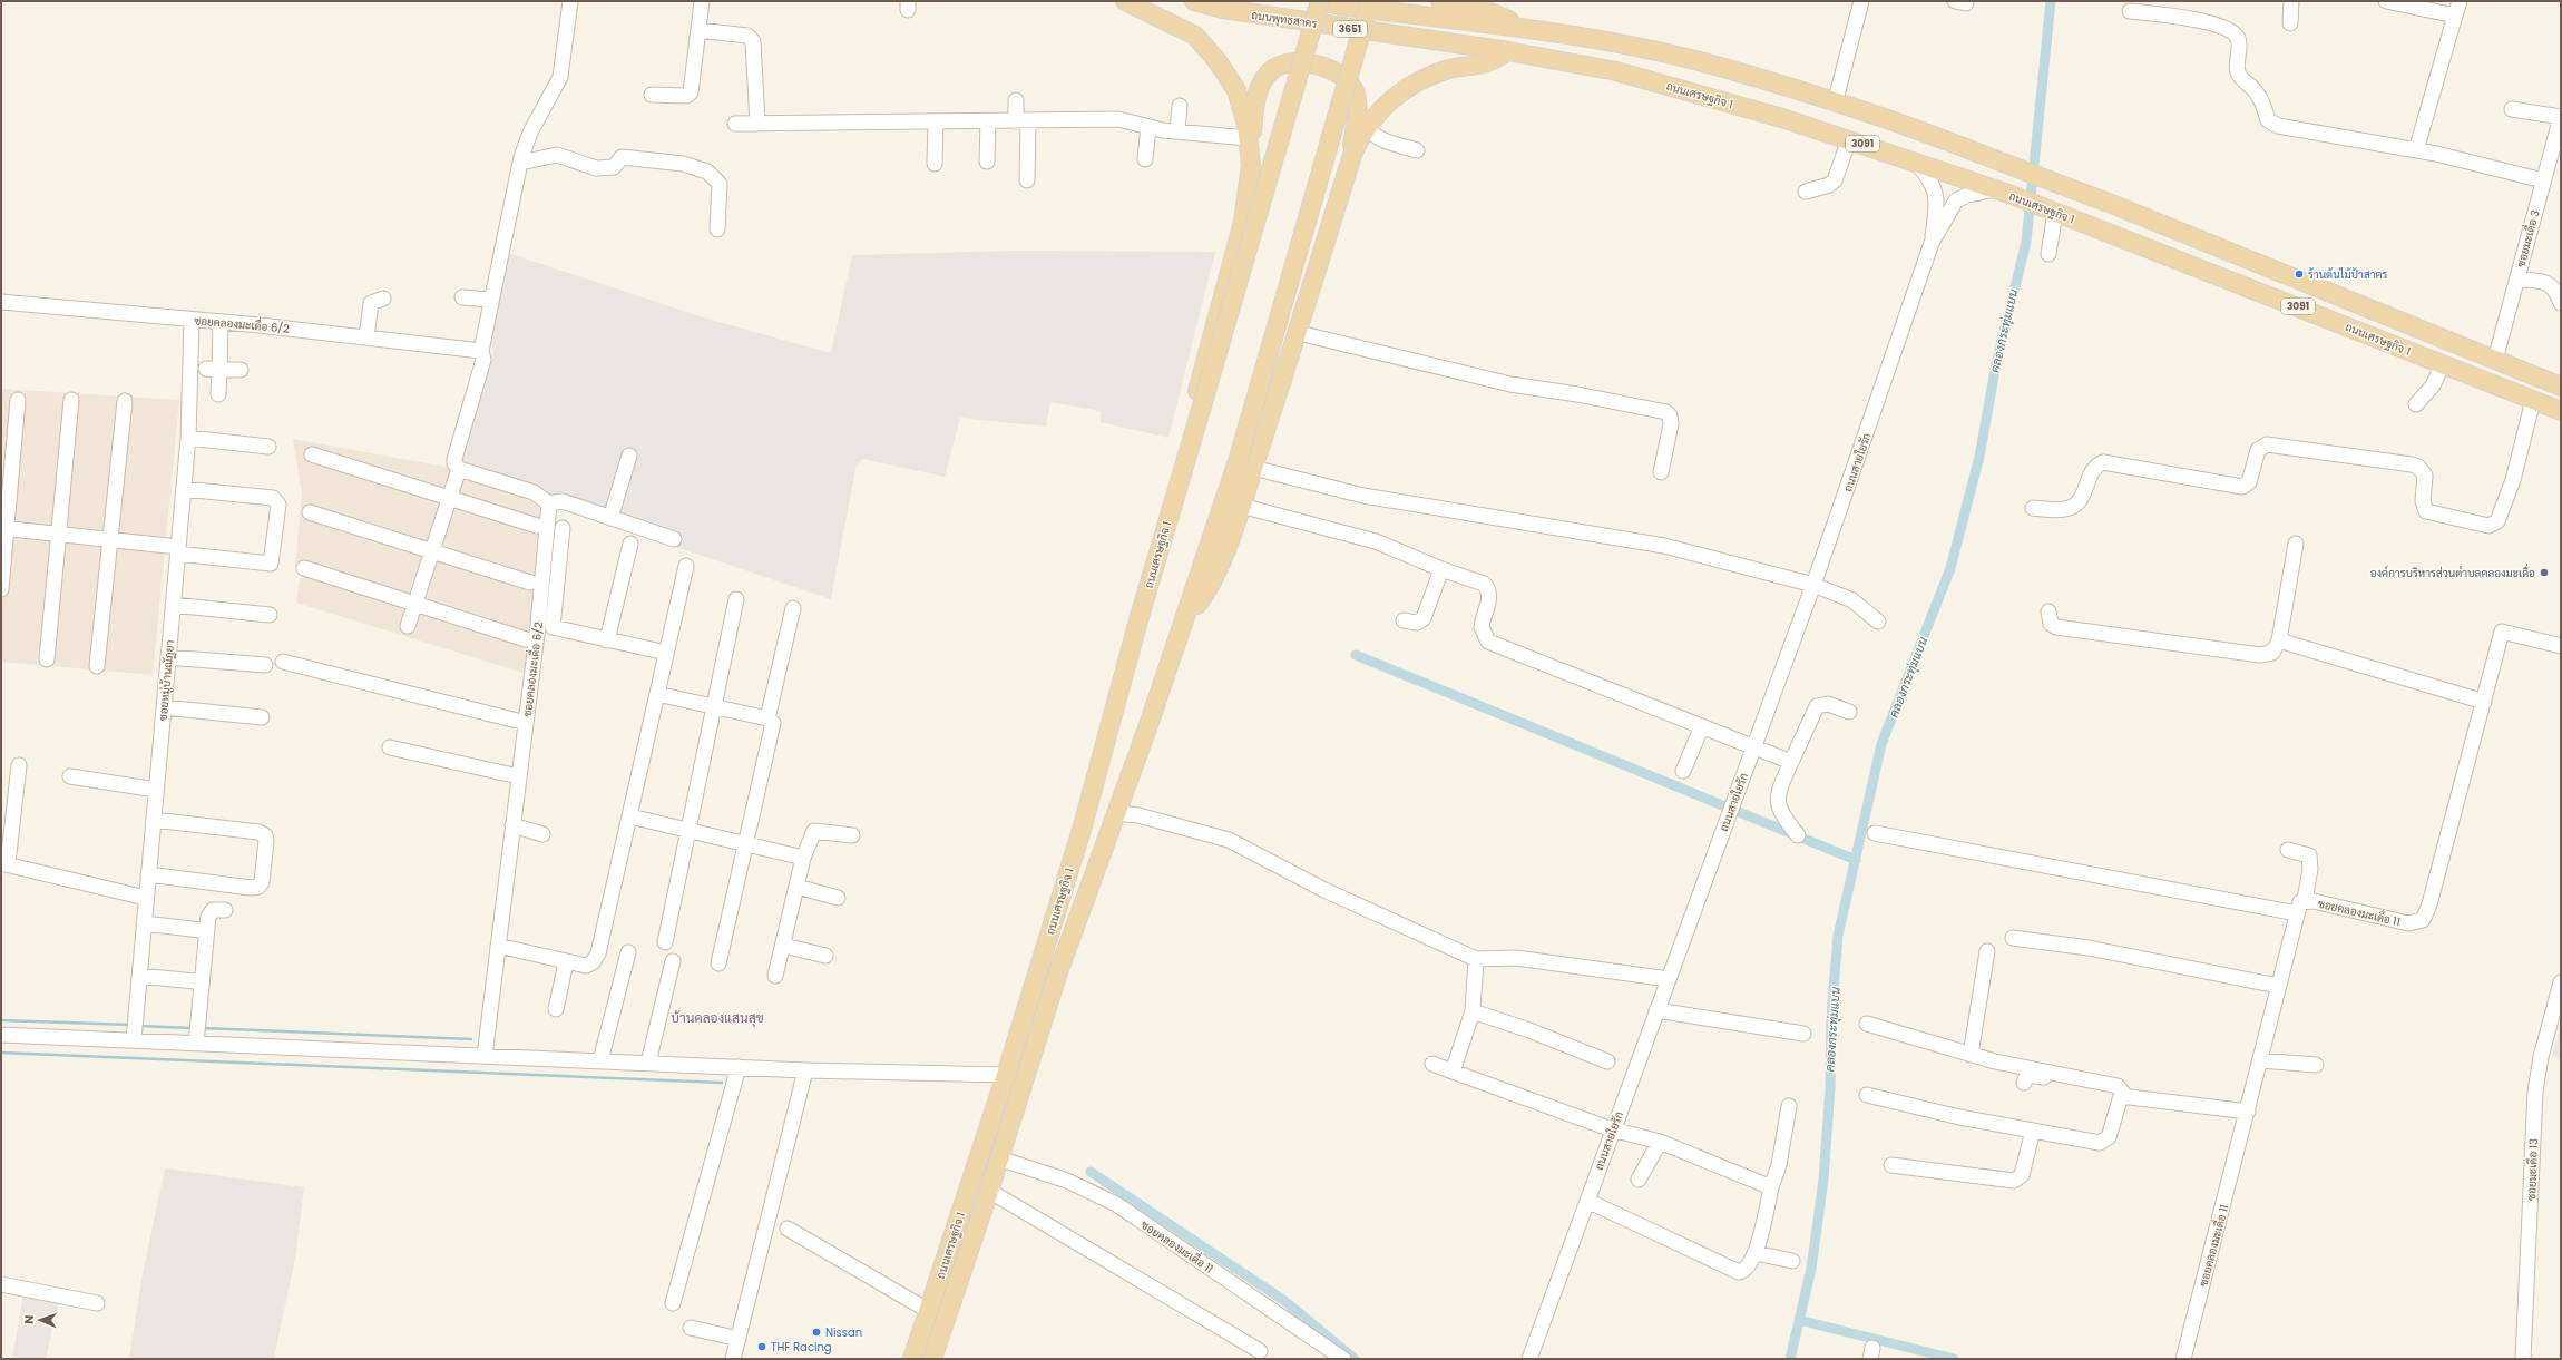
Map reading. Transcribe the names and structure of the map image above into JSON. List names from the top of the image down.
{
  "streets": {
    "main road": [
      "ถนนพุทธสาคร",
      "3651",
      "ถนนเศรษฐกิจ 1",
      "3091"
    ],
    "street": [
      "ซอยมะเดื่อ 3",
      "ซอยคลองมะเดื่อ 6/2",
      "ถนนสายใยรัก",
      "ซอยหมู่บ้านณัฏยา",
      "ซอยคลองมะเดื่อ 11",
      "ซอยมะเดื่อ 13"
    ]
  },
  "crossings": [
    ["ถนนพุทธสาคร", "ถนนเศรษฐกิจ 1"],
    ["ถนนพุทธสาคร", "3091"],
    ["ถนนเศรษฐกิจ 1", "ถนนสายใยรัก"],
    ["ถนนเศรษฐกิจ 1", "ซอยคลองมะเดื่อ 11"],
    ["3091", "ซอยมะเดื่อ 3"],
    ["ซอยคลองมะเดื่อ 6/2", "ซอยหมู่บ้านณัฏยา"]
  ],
  "districts": ["บ้านคลองแสนสุข"],
  "water": ["คลองกระทุ่มแบน"],
  "places": [
    "ร้านต้นไม้ป้าสาคร",
    "องค์การบริหารส่วนตำบลคลองมะเดื่อ",
    "Nissan",
    "THF Racing"
  ],
  "north": "left"
}
